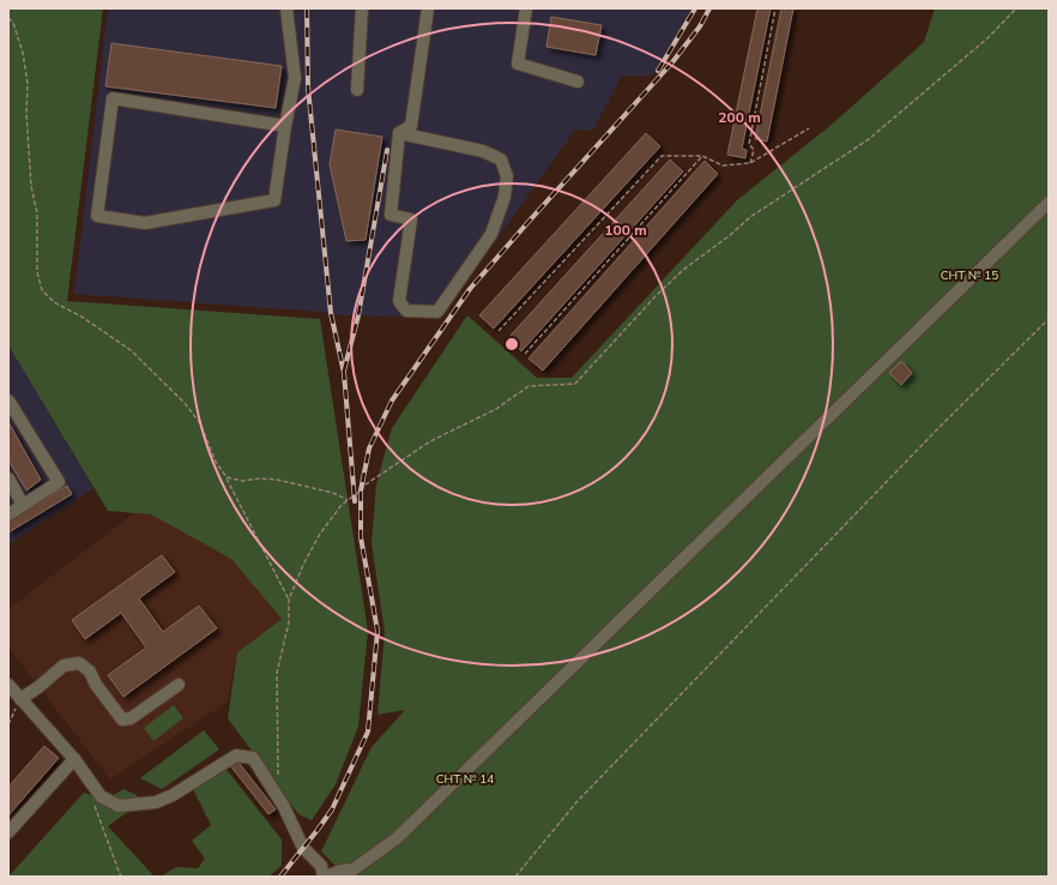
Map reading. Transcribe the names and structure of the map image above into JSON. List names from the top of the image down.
{
  "parks": ["СНТ № 15", "СНТ № 14"],
  "rings": ["200 m", "100 m"]
}
